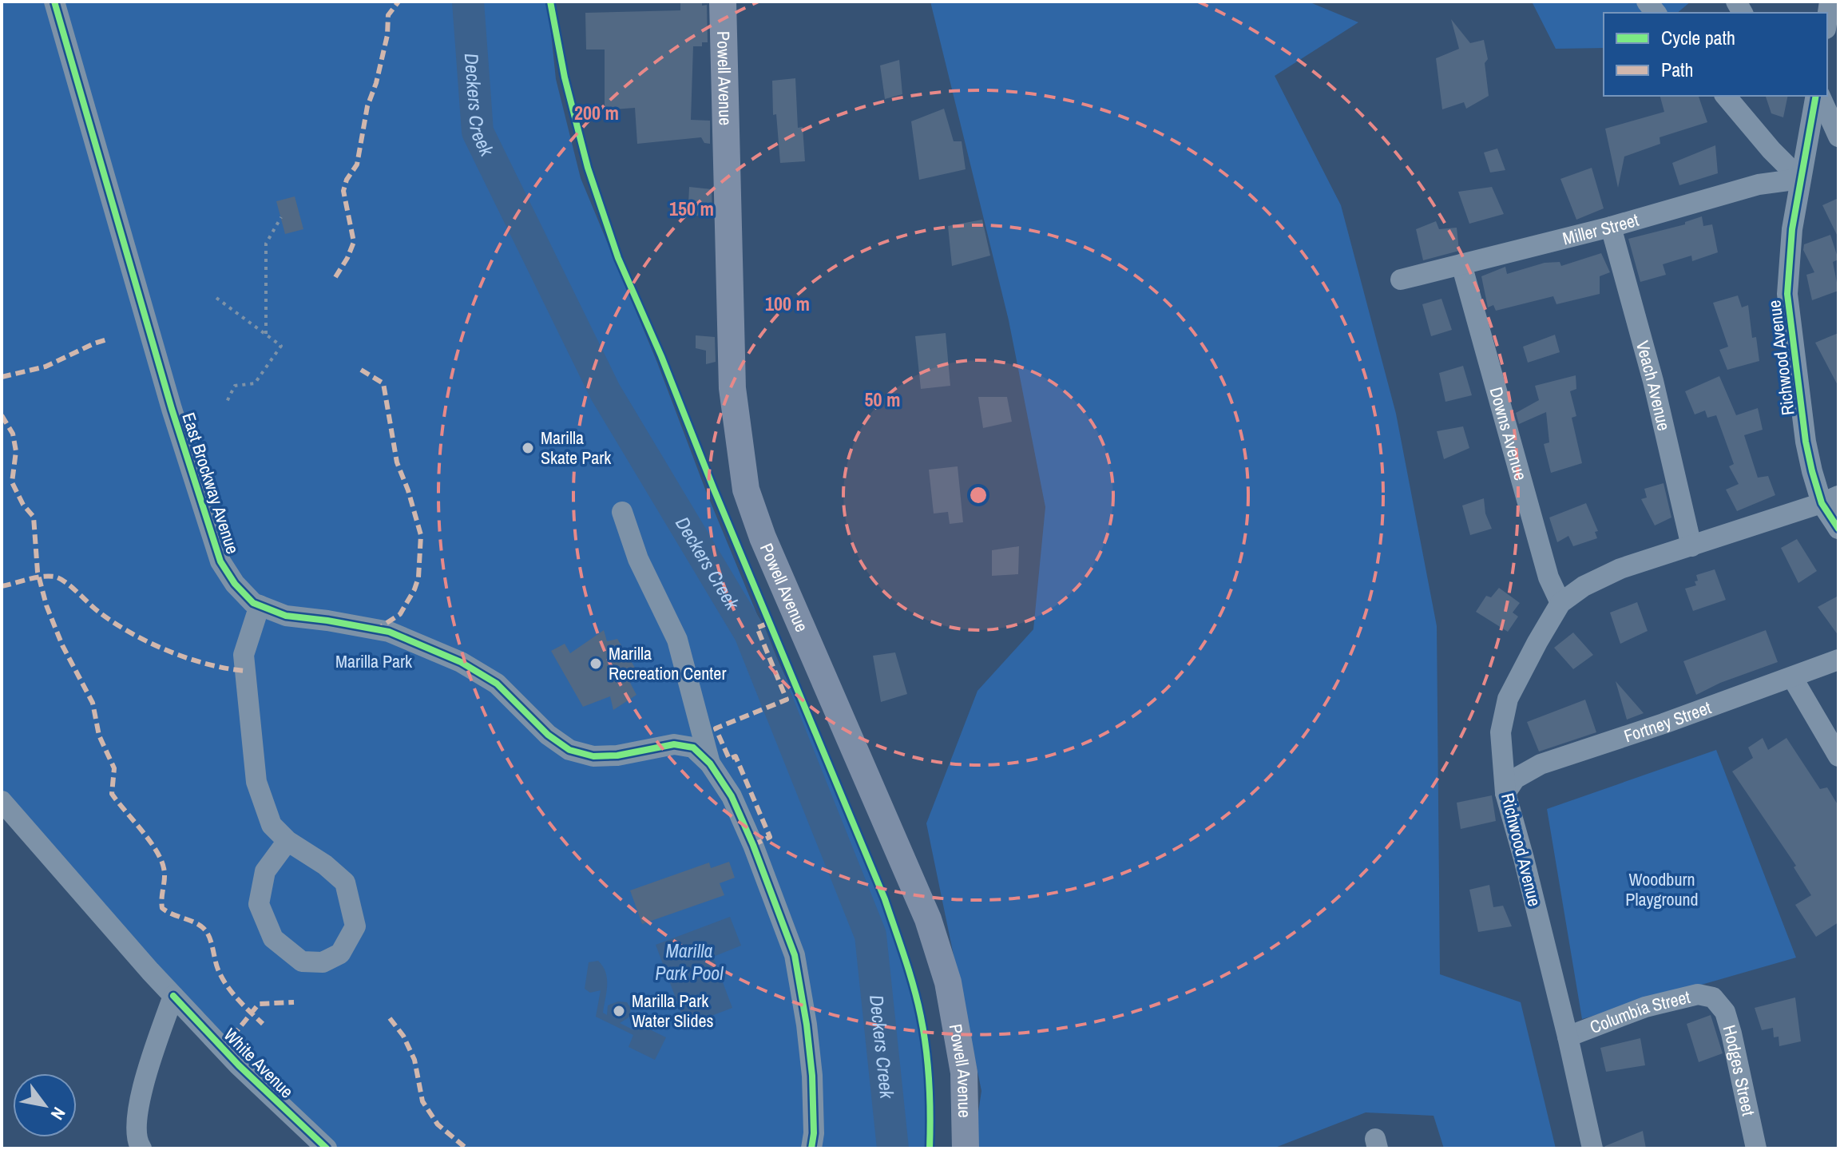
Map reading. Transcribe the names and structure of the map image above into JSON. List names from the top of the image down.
{
  "streets": {
    "main road": ["Powell Avenue"],
    "street": [
      "Miller Street",
      "Richwood Avenue",
      "Veach Avenue",
      "Downs Avenue",
      "East Brockway Avenue",
      "Fortney Street",
      "Columbia Street",
      "White Avenue",
      "Hodges Street"
    ]
  },
  "crossings": [
    ["Miller Street", "Richwood Avenue"],
    ["Miller Street", "Veach Avenue"],
    ["Miller Street", "Downs Avenue"],
    ["Richwood Avenue", "Veach Avenue"],
    ["Richwood Avenue", "Downs Avenue"],
    ["Richwood Avenue", "Fortney Street"],
    ["Richwood Avenue", "Columbia Street"],
    ["Columbia Street", "Hodges Street"]
  ],
  "water": ["Deckers Creek", "Marilla Park Pool"],
  "parks": ["Marilla Park", "Woodburn Playground"],
  "places": ["Marilla Skate Park", "Marilla Recreation Center", "Marilla Park Water Slides"],
  "legend": ["Cycle path", "Path"],
  "north": "bottom right",
  "rings": [
    "200 m",
    "150 m",
    "100 m",
    "50 m"
  ]
}
